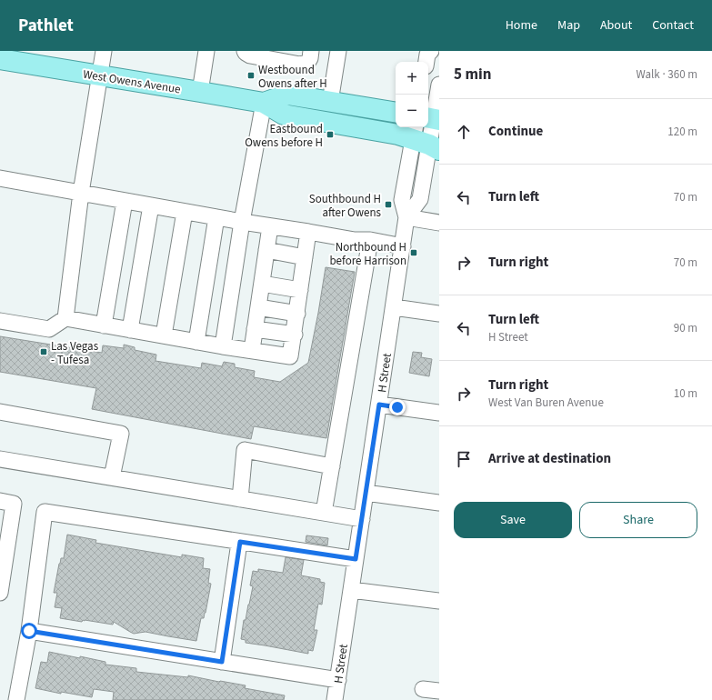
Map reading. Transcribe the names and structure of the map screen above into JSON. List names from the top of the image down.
{
  "streets": {
    "main road": ["West Owens Avenue"],
    "street": ["H Street"]
  },
  "crossings": [
    ["West Owens Avenue", "H Street"]
  ],
  "places": {
    "transit": [
      "Westbound Owens after H",
      "Eastbound Owens before H",
      "Southbound H after Owens",
      "Northbound H before Harrison",
      "Las Vegas - Tufesa"
    ]
  },
  "page": {
    "header": "Pathlet",
    "nav": [
      "Home",
      "Map",
      "About",
      "Contact"
    ],
    "heading": ["5 min", "Walk · 360 m"],
    "map_buttons": ["+", "−"],
    "list": [
      ["Continue", "120 m"],
      ["Turn left", "70 m"],
      ["Turn right", "70 m"],
      ["Turn left", "H Street", "90 m"],
      ["Turn right", "West Van Buren Avenue", "10 m"],
      "Arrive at destination"
    ],
    "buttons": ["Save", "Share"]
  }
}
